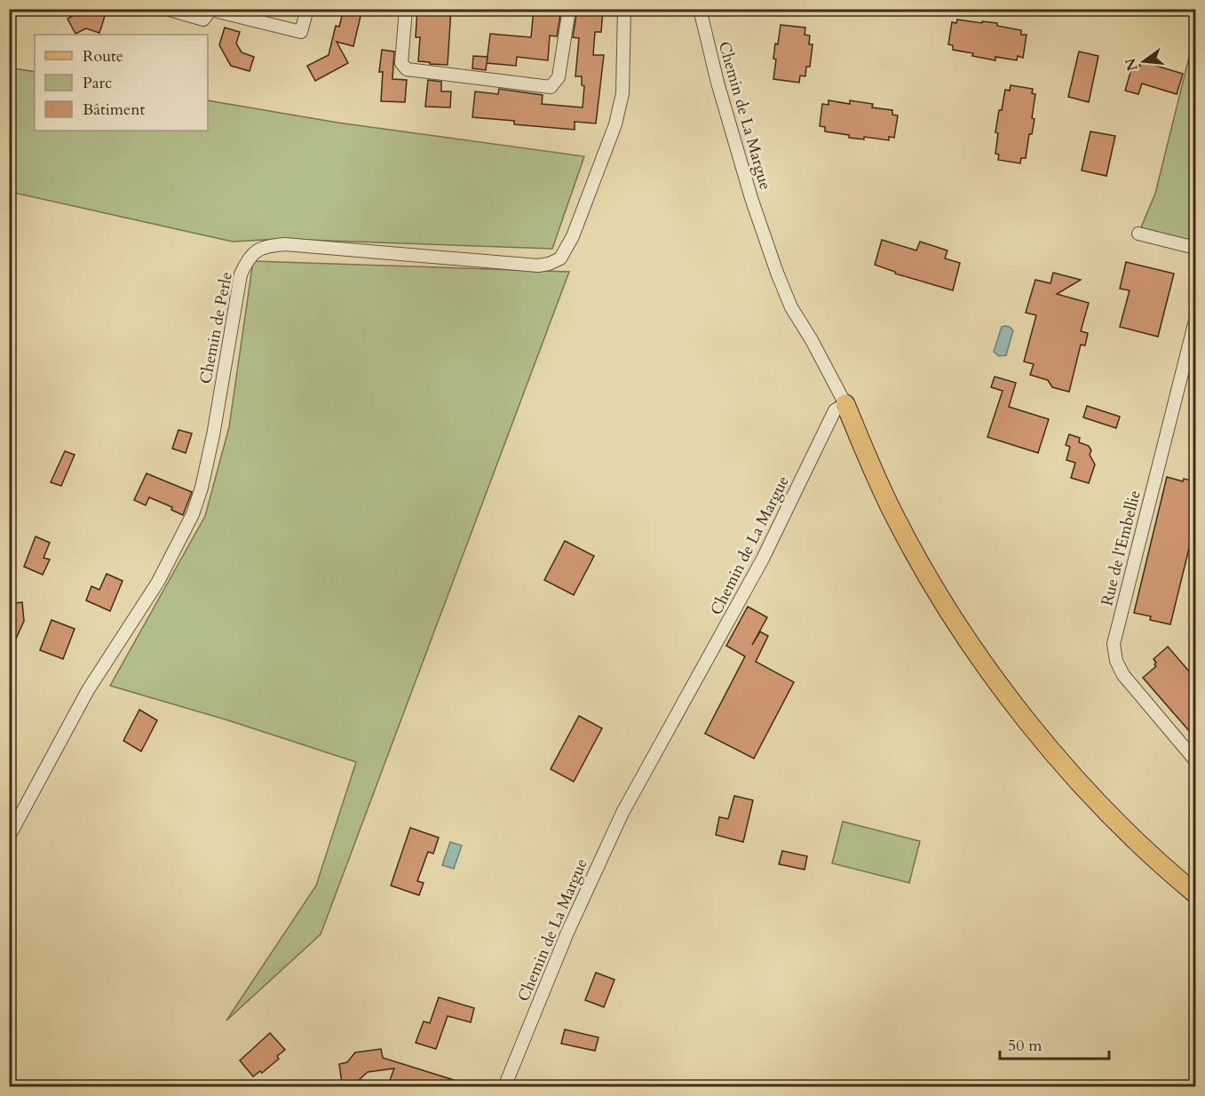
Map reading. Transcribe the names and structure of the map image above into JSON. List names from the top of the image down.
{
  "streets": {
    "street": ["Chemin de La Margue", "Chemin de Perle", "Rue de l'Embellie"]
  },
  "legend": ["Route", "Parc", "Bâtiment"],
  "scale_bar": "50 m",
  "north": "left"
}
